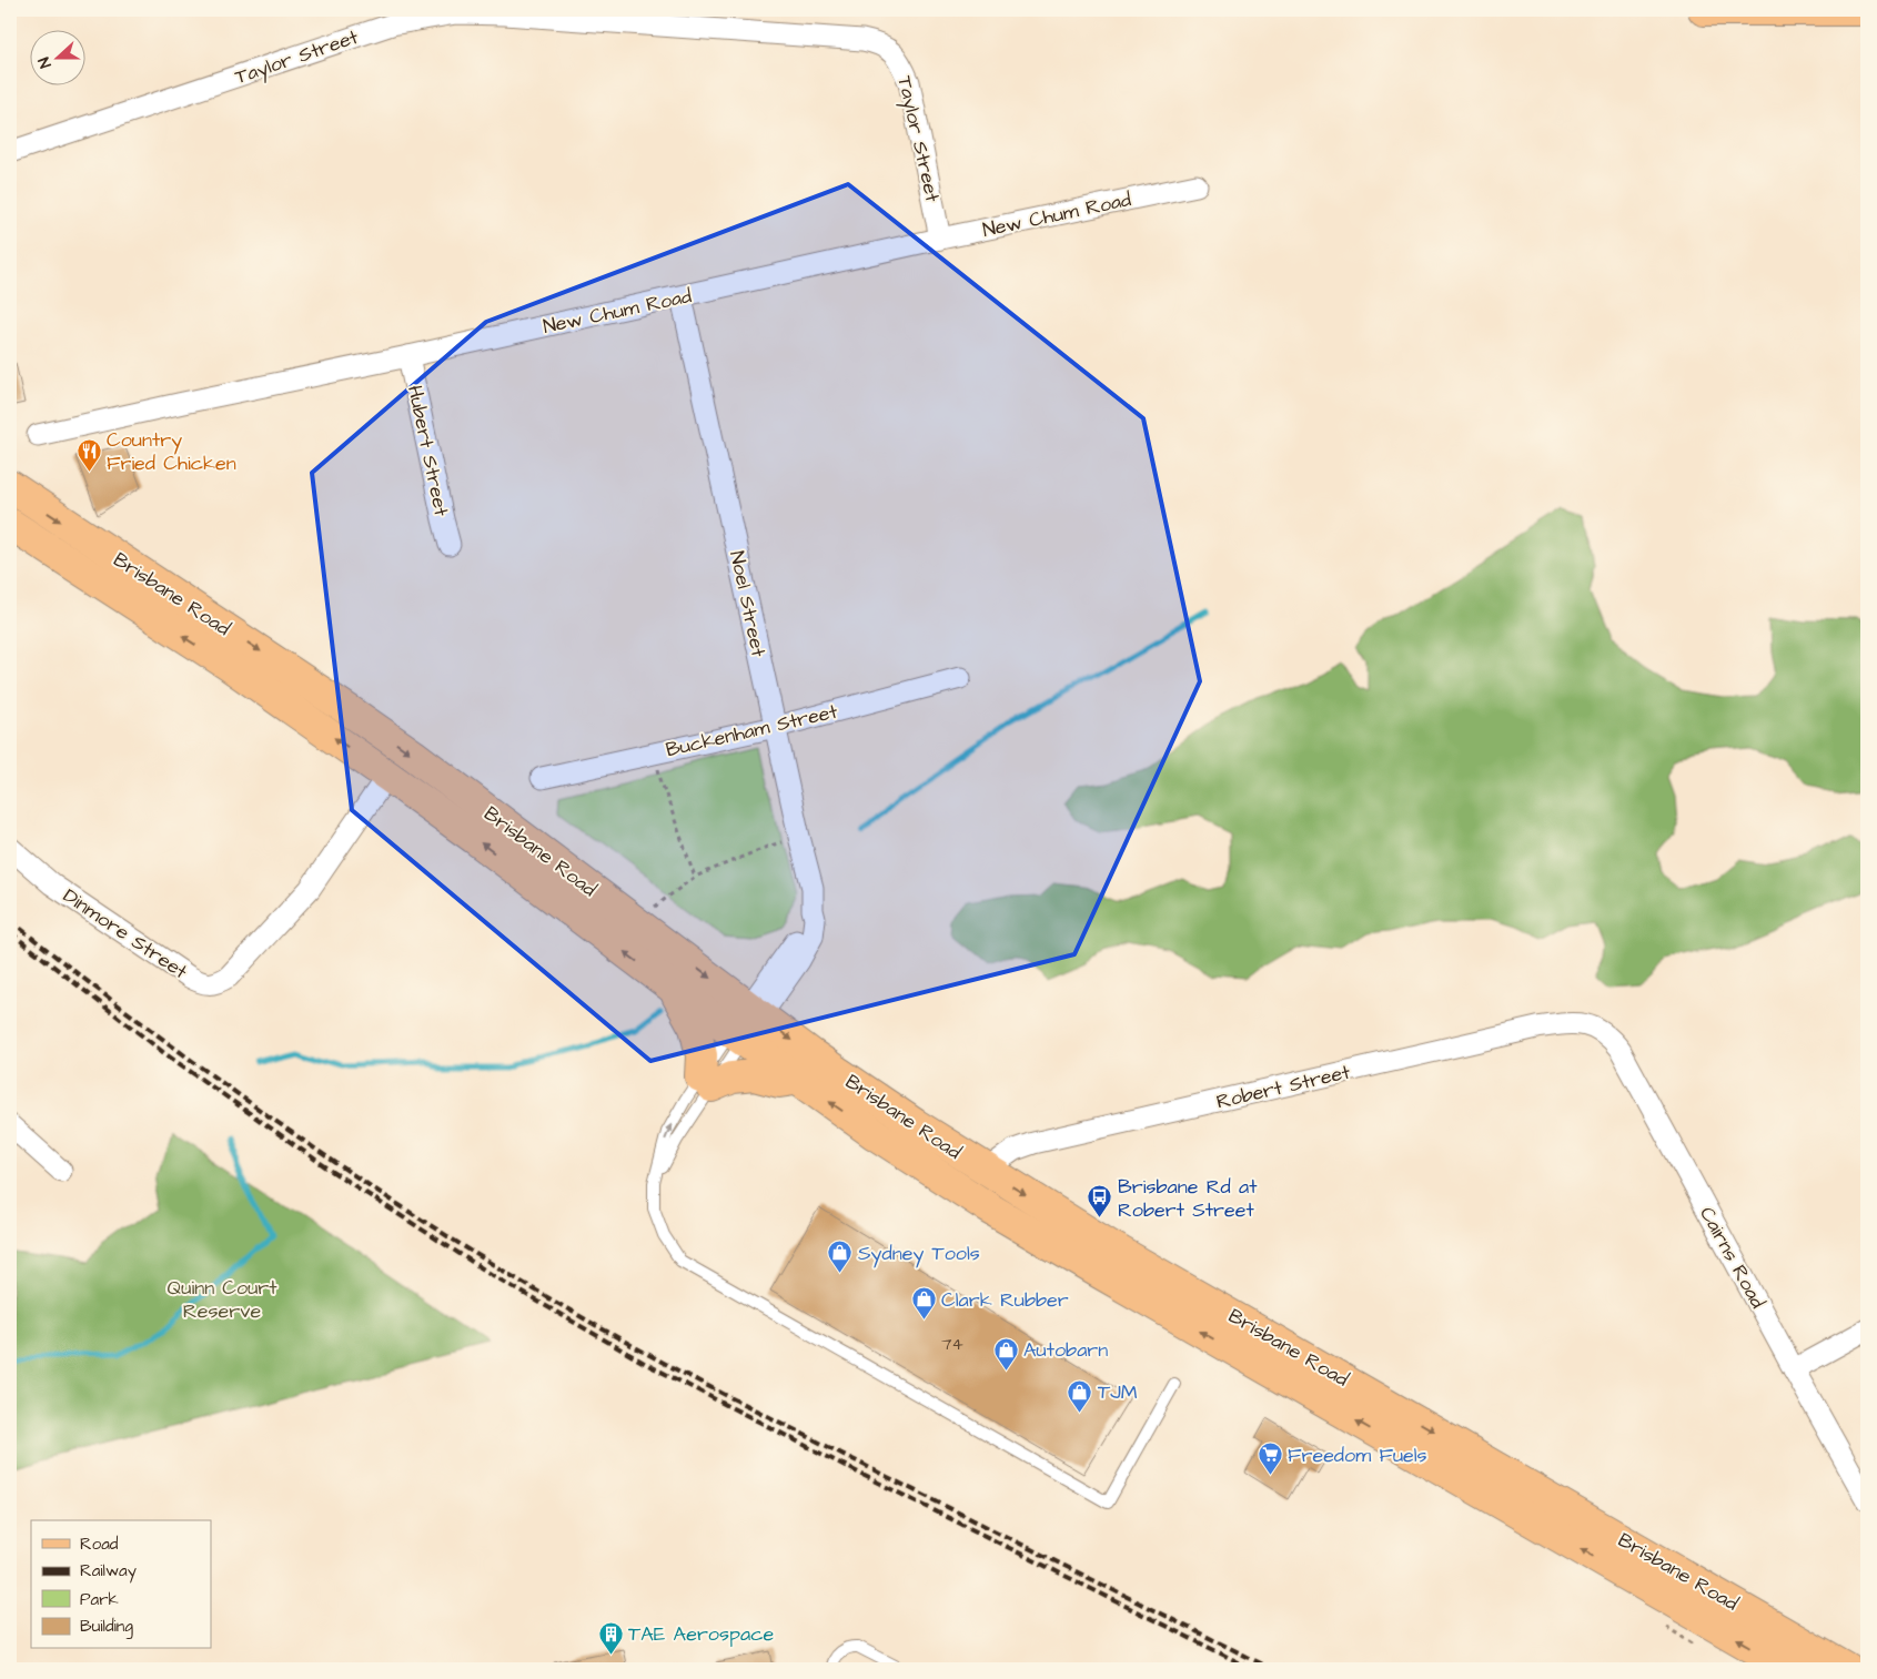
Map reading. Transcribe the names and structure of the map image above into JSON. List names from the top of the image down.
{
  "streets": {
    "main road": ["Brisbane Road"],
    "street": [
      "Taylor Street",
      "New Chum Road",
      "Hubert Street",
      "Noel Street",
      "Buckenham Street",
      "Dinmore Street",
      "Robert Street",
      "Cairns Road"
    ]
  },
  "crossings": [
    ["Taylor Street", "New Chum Road"],
    ["New Chum Road", "Hubert Street"],
    ["New Chum Road", "Noel Street"],
    ["Brisbane Road", "Noel Street"],
    ["Brisbane Road", "Dinmore Street"],
    ["Brisbane Road", "Robert Street"],
    ["Noel Street", "Buckenham Street"],
    ["Robert Street", "Cairns Road"]
  ],
  "parks": ["Quinn Court Reserve"],
  "places": {
    "restaurant": ["Country Fried Chicken"],
    "bus stop": ["Brisbane Rd at Robert Street"],
    "shop": [
      "Sydney Tools",
      "Clark Rubber",
      "Autobarn",
      "TJM"
    ],
    "supermarket": ["Freedom Fuels"],
    "building": ["TAE Aerospace"]
  },
  "house_numbers": ["74"],
  "legend": [
    "Road",
    "Railway",
    "Park",
    "Building"
  ],
  "north": "left"
}
